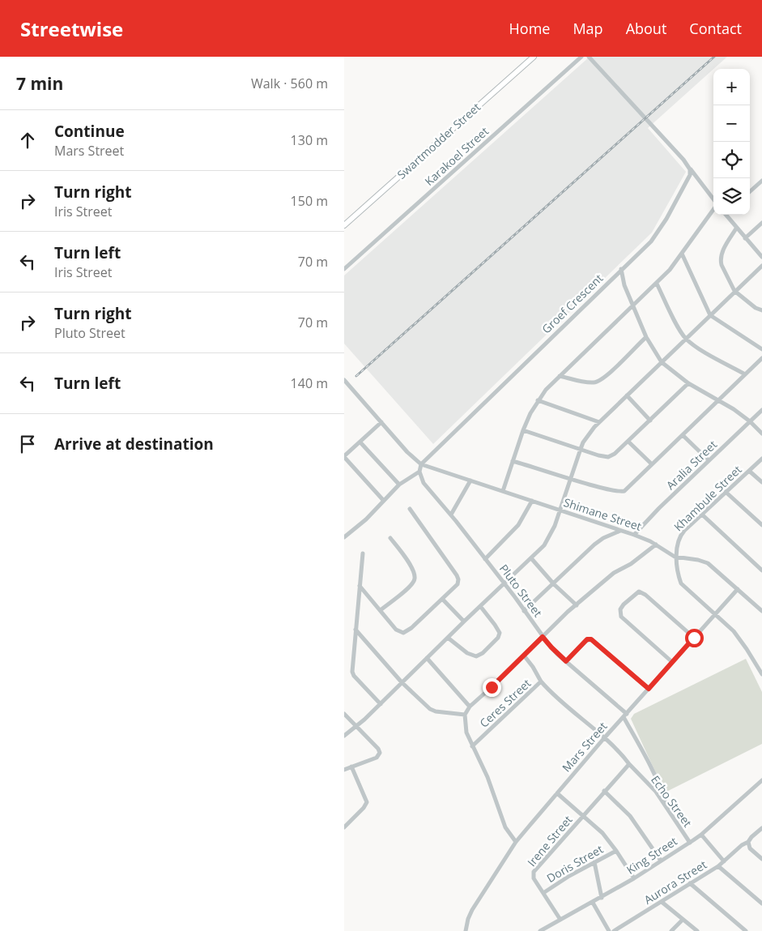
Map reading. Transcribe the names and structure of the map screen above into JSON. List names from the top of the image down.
{
  "streets": {
    "main road": ["Swartmodder Street"],
    "street": [
      "Karakoel Street",
      "Groef Crescent",
      "Aralia Street",
      "Khambule Street",
      "Shimane Street",
      "Pluto Street",
      "Ceres Street",
      "Mars Street",
      "Echo Street",
      "Irene Street",
      "King Street",
      "Doris Street",
      "Aurora Street"
    ]
  },
  "crossings": [
    ["Groef Crescent", "Shimane Street"],
    ["Aralia Street", "Shimane Street"],
    ["Khambule Street", "Shimane Street"],
    ["Khambule Street", "Mars Street"],
    ["Shimane Street", "Mars Street"],
    ["Pluto Street", "Mars Street"],
    ["Ceres Street", "Mars Street"],
    ["Ceres Street", "Echo Street"],
    ["Echo Street", "King Street"],
    ["Irene Street", "King Street"],
    ["Irene Street", "Doris Street"]
  ],
  "page": {
    "header": "Streetwise",
    "nav": [
      "Home",
      "Map",
      "About",
      "Contact"
    ],
    "heading": ["7 min", "Walk · 560 m"],
    "map_buttons": ["+", "−"],
    "list": [
      ["Continue", "Mars Street", "130 m"],
      ["Turn right", "Iris Street", "150 m"],
      ["Turn left", "Iris Street", "70 m"],
      ["Turn right", "Pluto Street", "70 m"],
      ["Turn left", "140 m"],
      "Arrive at destination"
    ]
  }
}
